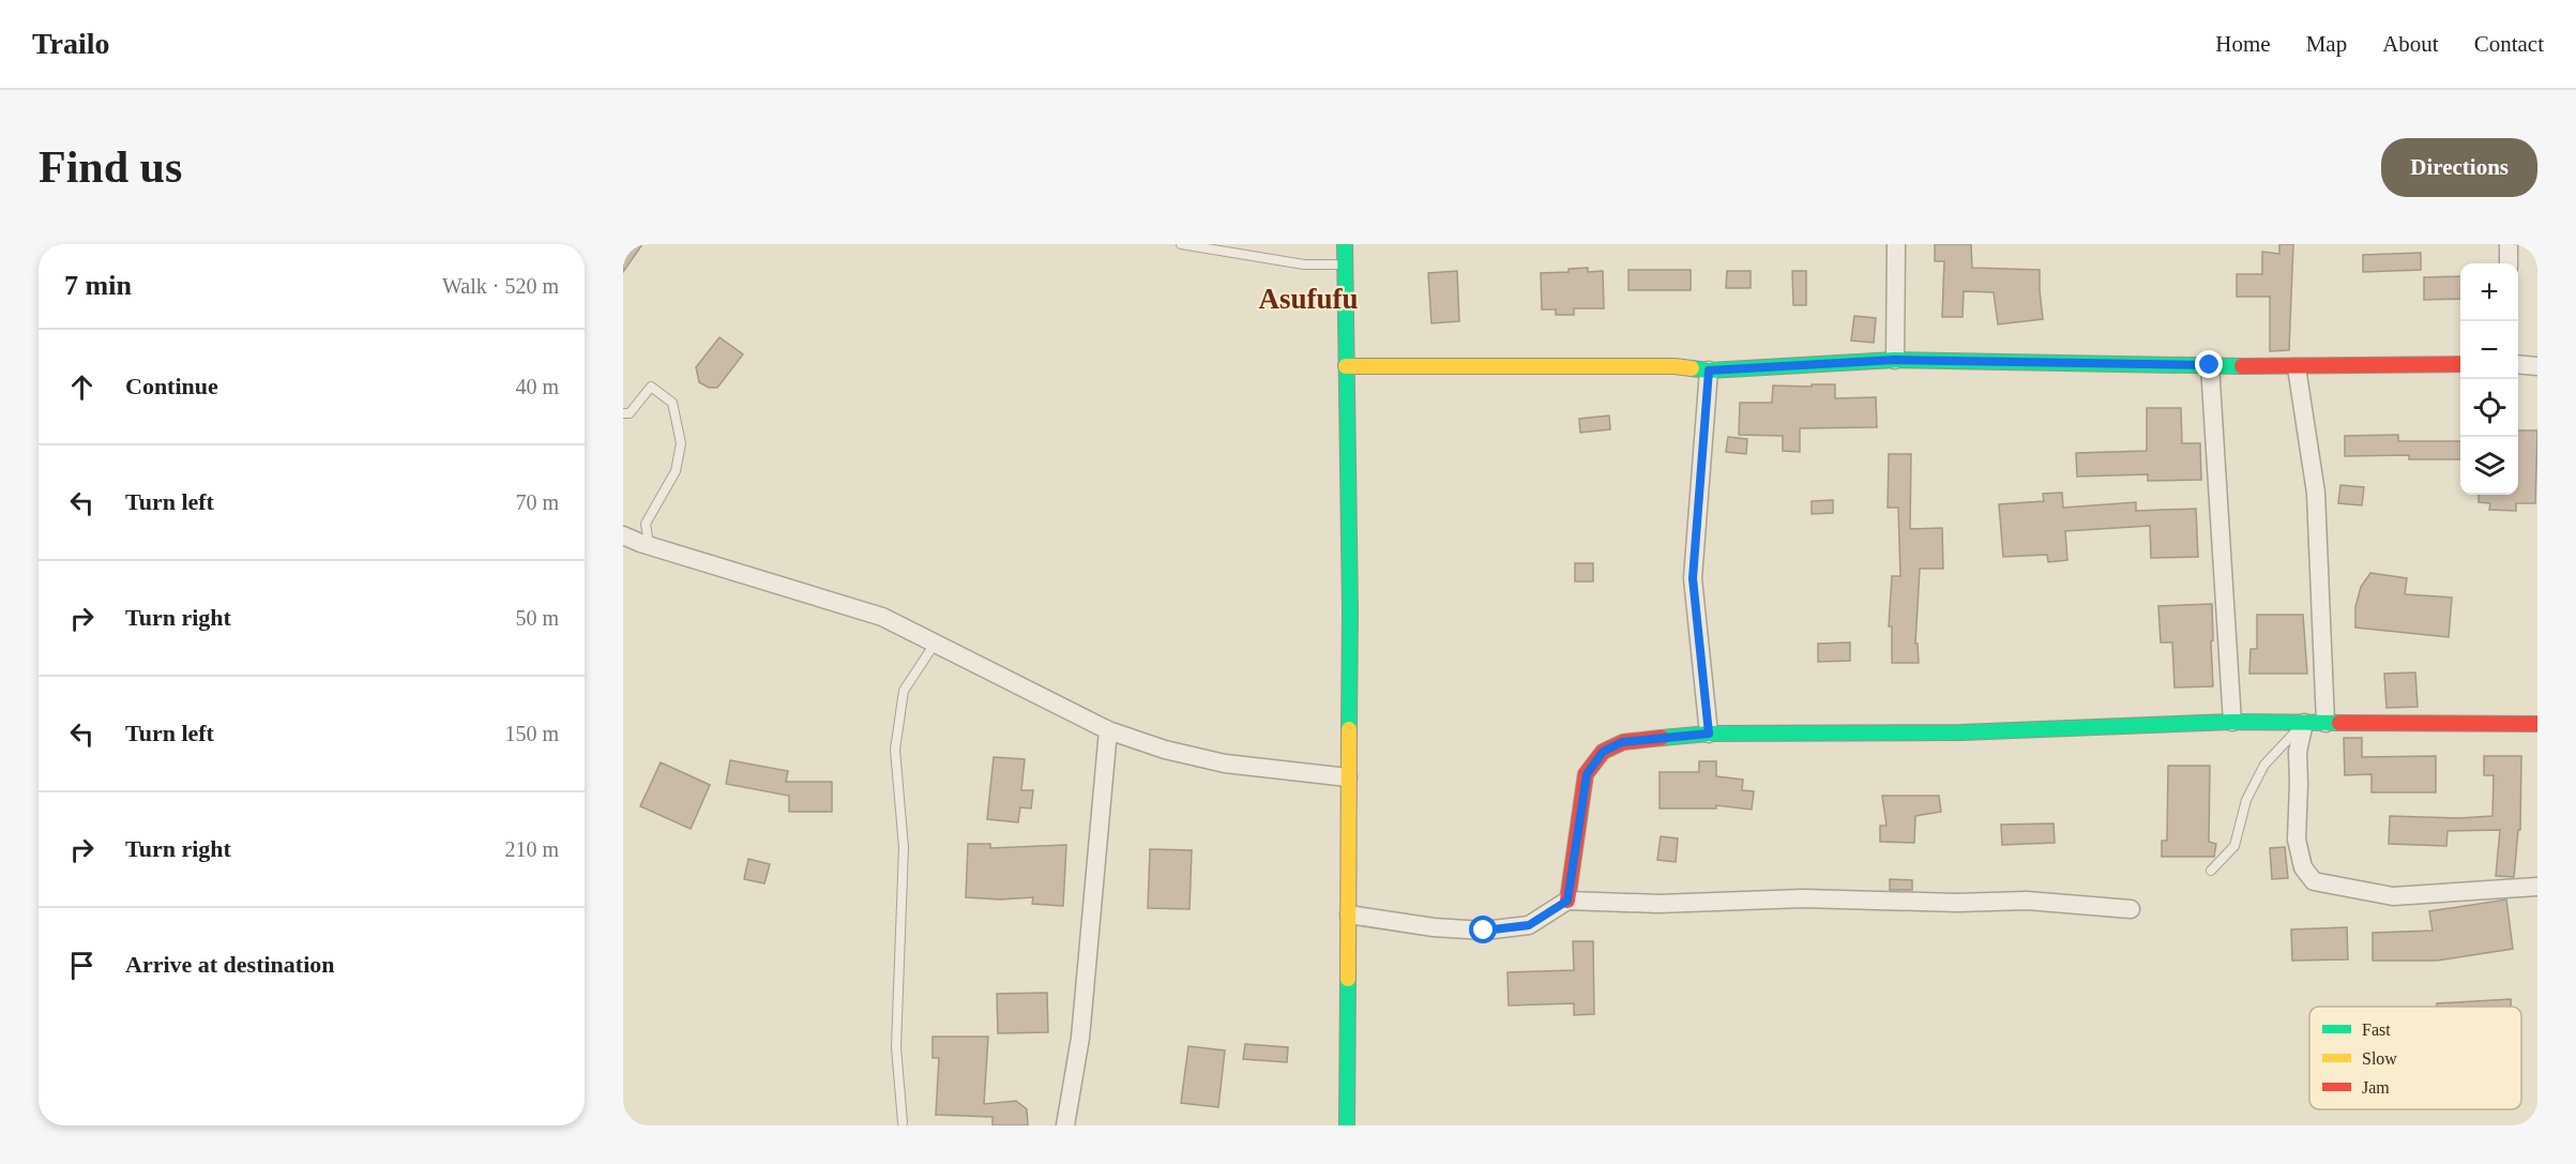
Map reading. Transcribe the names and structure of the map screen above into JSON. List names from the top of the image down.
{
  "districts": ["Asufufu"],
  "legend": ["Fast", "Slow", "Jam"],
  "page": {
    "header": "Trailo",
    "nav": [
      "Home",
      "Map",
      "About",
      "Contact"
    ],
    "buttons": "Directions",
    "title": "Find us",
    "heading": ["7 min", "Walk · 520 m"],
    "map_buttons": ["+", "−"],
    "list": [
      ["Continue", "40 m"],
      ["Turn left", "70 m"],
      ["Turn right", "50 m"],
      ["Turn left", "150 m"],
      ["Turn right", "210 m"],
      "Arrive at destination"
    ]
  }
}
